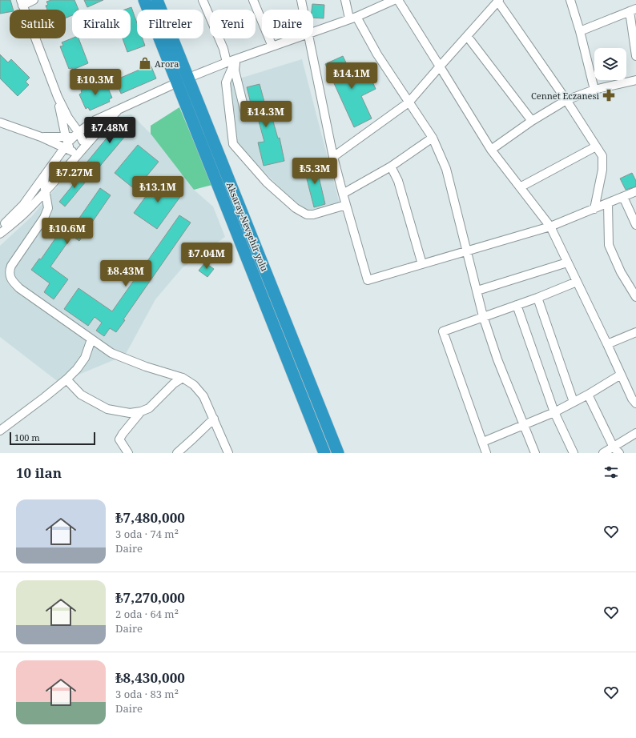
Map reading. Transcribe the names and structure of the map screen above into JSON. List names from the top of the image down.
{
  "streets": {
    "highway": ["Aksaray-Nevşehir yolu"]
  },
  "places": {
    "shop": ["Arora"],
    "pharmacy": ["Cennet Eczanesi"]
  },
  "scale_bar": "100 m",
  "page": {
    "chip": [
      "Satılık",
      "Kiralık",
      "Filtreler",
      "Yeni",
      "Daire"
    ],
    "price": [
      "₺14.1M",
      "₺10.3M",
      "₺14.3M",
      "₺7.48M",
      "₺5.3M",
      "₺7.27M",
      "₺13.1M",
      "₺10.6M",
      "₺7.04M",
      "₺8.43M"
    ],
    "scale": "100 m",
    "heading": "10 ilan",
    "list": [
      {
        "name": "₺7,480,000",
        "note": "3 oda · 74 m² · Daire"
      },
      {
        "name": "₺7,270,000",
        "note": "2 oda · 64 m² · Daire"
      },
      {
        "name": "₺8,430,000",
        "note": "3 oda · 83 m² · Daire"
      }
    ]
  }
}
